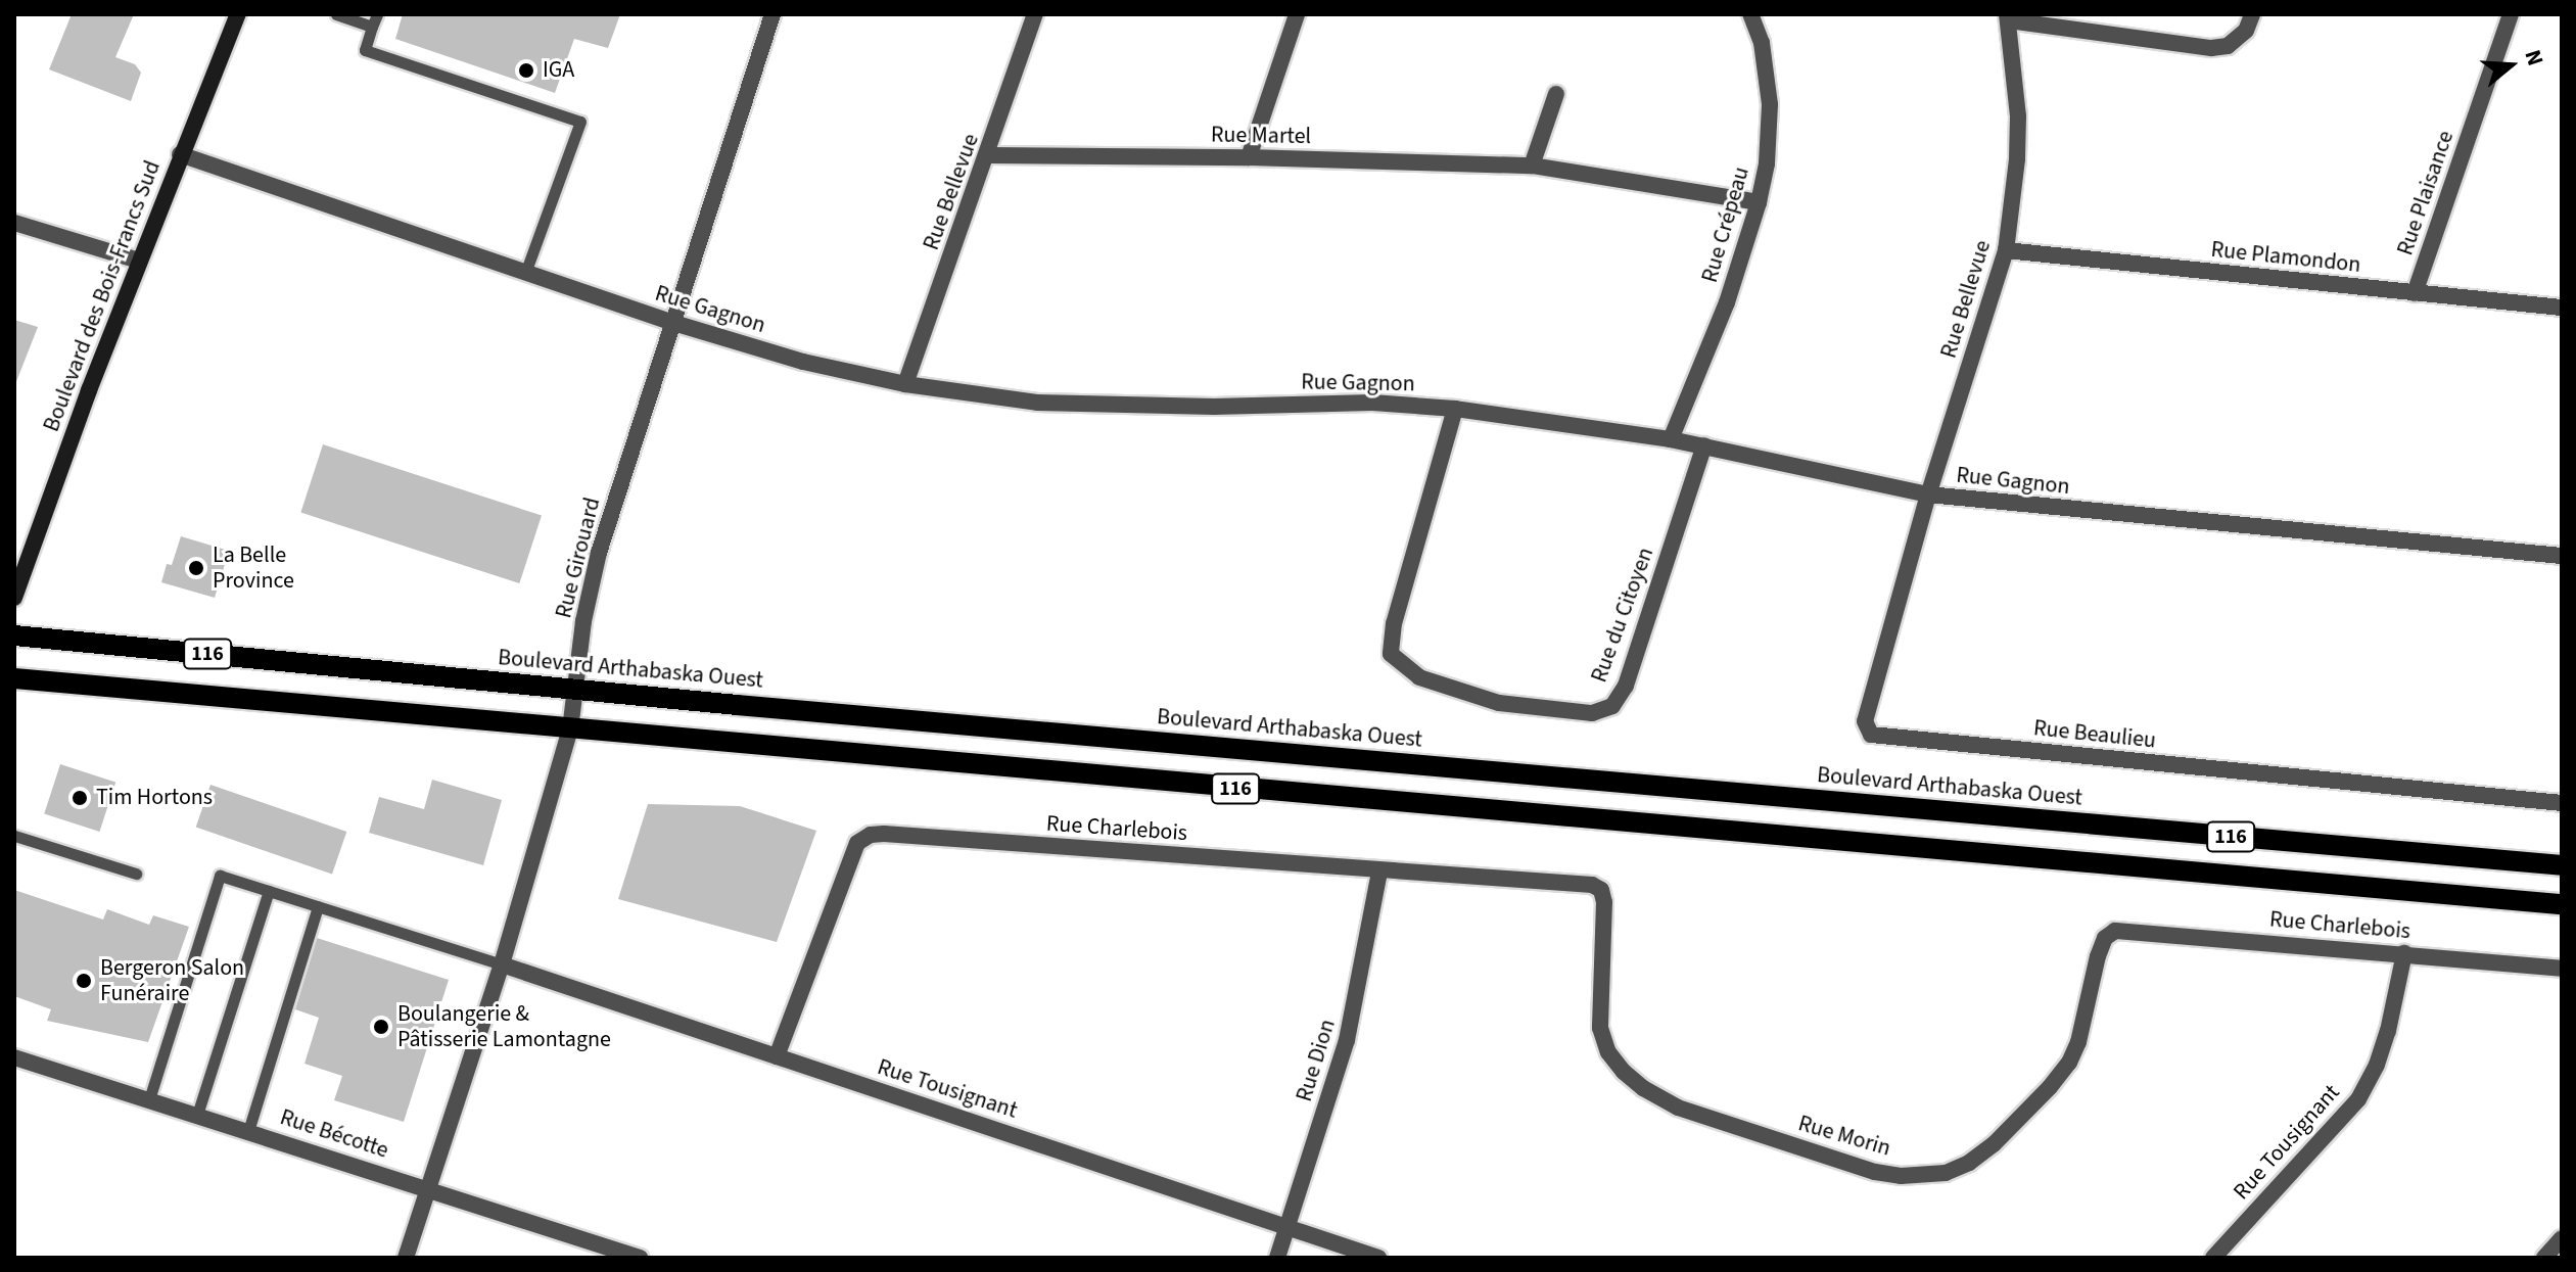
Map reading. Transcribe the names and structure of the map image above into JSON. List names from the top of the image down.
{
  "streets": {
    "main road": ["116", "Boulevard Arthabaska Ouest"],
    "street": [
      "Rue Martel",
      "Rue Bellevue",
      "Rue Plaisance",
      "Rue Crépeau",
      "Rue Plamondon",
      "Boulevard des Bois-Francs Sud",
      "Rue Gagnon",
      "Rue Girouard",
      "Rue du Citoyen",
      "Rue Beaulieu",
      "Rue Charlebois",
      "Rue Dion",
      "Rue Tousignant",
      "Rue Bécotte",
      "Rue Morin"
    ]
  },
  "crossings": [
    ["Rue Martel", "Rue Bellevue"],
    ["Rue Martel", "Rue Crépeau"],
    ["Rue Bellevue", "Rue Plamondon"],
    ["Rue Bellevue", "Rue Gagnon"],
    ["Rue Bellevue", "Rue Beaulieu"],
    ["Rue Plaisance", "Rue Plamondon"],
    ["Rue Crépeau", "Rue Gagnon"],
    ["Boulevard des Bois-Francs Sud", "Rue Gagnon"],
    ["Rue Gagnon", "Rue Girouard"],
    ["Rue Gagnon", "Rue du Citoyen"],
    ["Rue Gagnon", "Rue Beaulieu"],
    ["Rue Girouard", "116"],
    ["Rue Girouard", "Boulevard Arthabaska Ouest"],
    ["Rue Girouard", "Rue Tousignant"],
    ["Rue Girouard", "Rue Bécotte"],
    ["Rue Charlebois", "Rue Dion"],
    ["Rue Charlebois", "Rue Tousignant"],
    ["Rue Charlebois", "Rue Morin"],
    ["Rue Dion", "Rue Tousignant"]
  ],
  "places": [
    "IGA",
    "La Belle Province",
    "Tim Hortons",
    "Bergeron Salon Funéraire",
    "Boulangerie & Pâtisserie Lamontagne"
  ],
  "north": "right"
}
